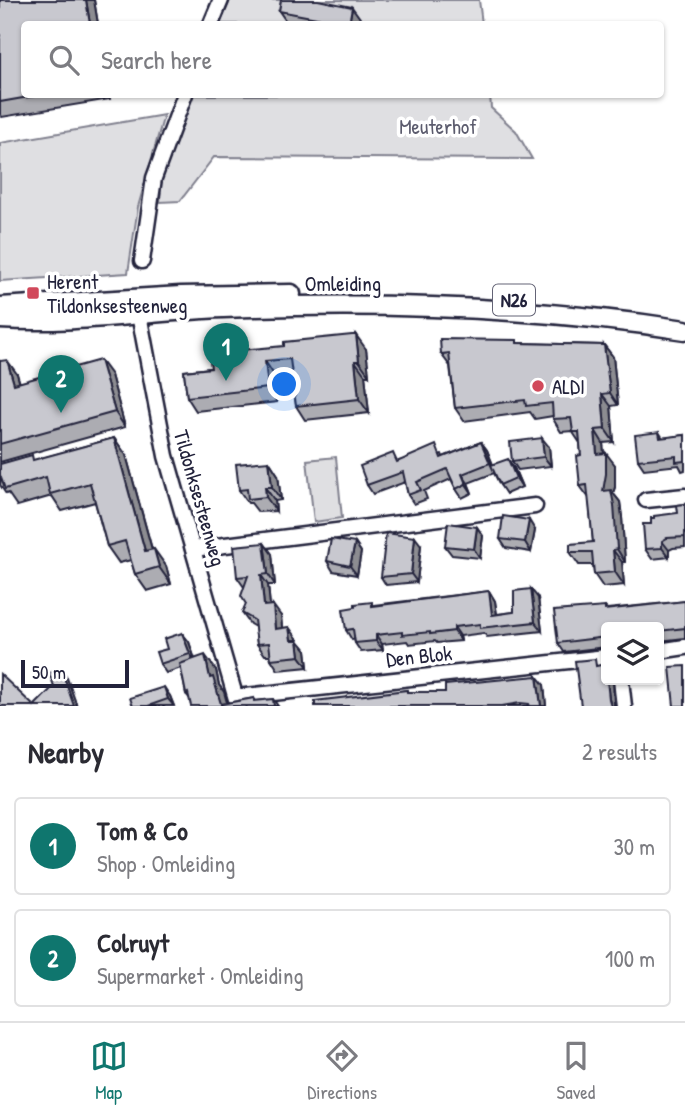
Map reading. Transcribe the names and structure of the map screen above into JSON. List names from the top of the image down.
{
  "streets": {
    "main road": ["Omleiding", "N26"],
    "street": ["Tildonksesteenweg", "Den Blok"]
  },
  "crossings": [
    ["Omleiding", "Tildonksesteenweg"],
    ["Tildonksesteenweg", "Den Blok"]
  ],
  "parks": ["Meuterhof"],
  "places": {
    "transit": ["Herent Tildonksesteenweg"],
    "other": ["ALDI"]
  },
  "scale_bar": "50 m",
  "page": {
    "search": "Search here",
    "pins": ["1", "2"],
    "scale": "50 m",
    "heading": ["Nearby", "2 results"],
    "list": [
      {
        "mark": "1",
        "name": "Tom & Co",
        "note": "Shop · Omleiding",
        "value": "30 m"
      },
      {
        "mark": "2",
        "name": "Colruyt",
        "note": "Supermarket · Omleiding",
        "value": "100 m"
      }
    ],
    "nav": ["Map", "Directions", "Saved"]
  }
}
